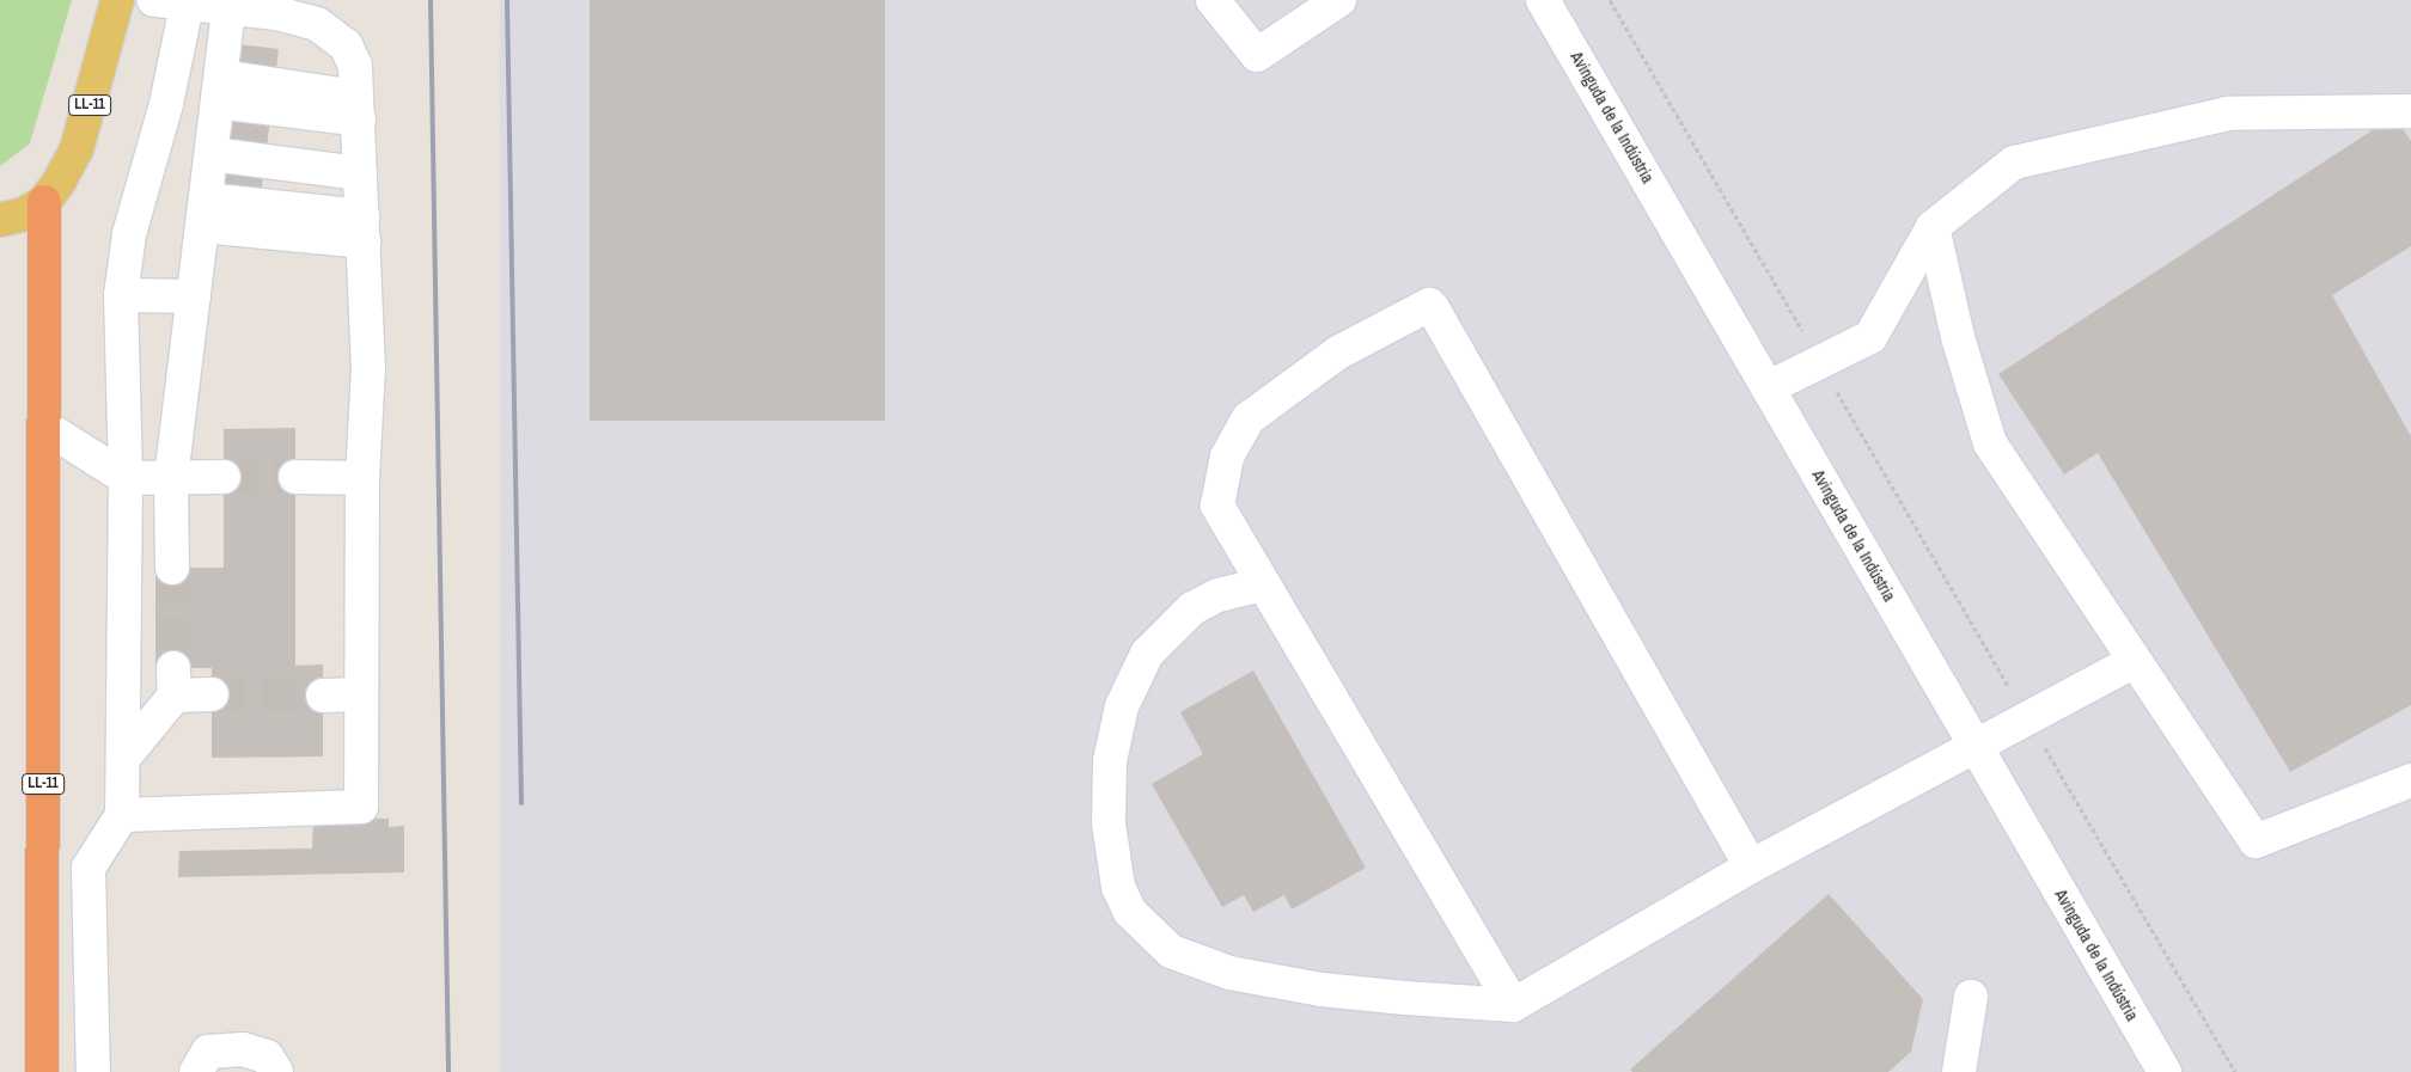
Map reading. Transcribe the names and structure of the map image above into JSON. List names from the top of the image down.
{
  "streets": {
    "highway": ["LL-11"],
    "street": ["Avinguda de la Indústria"]
  }
}
